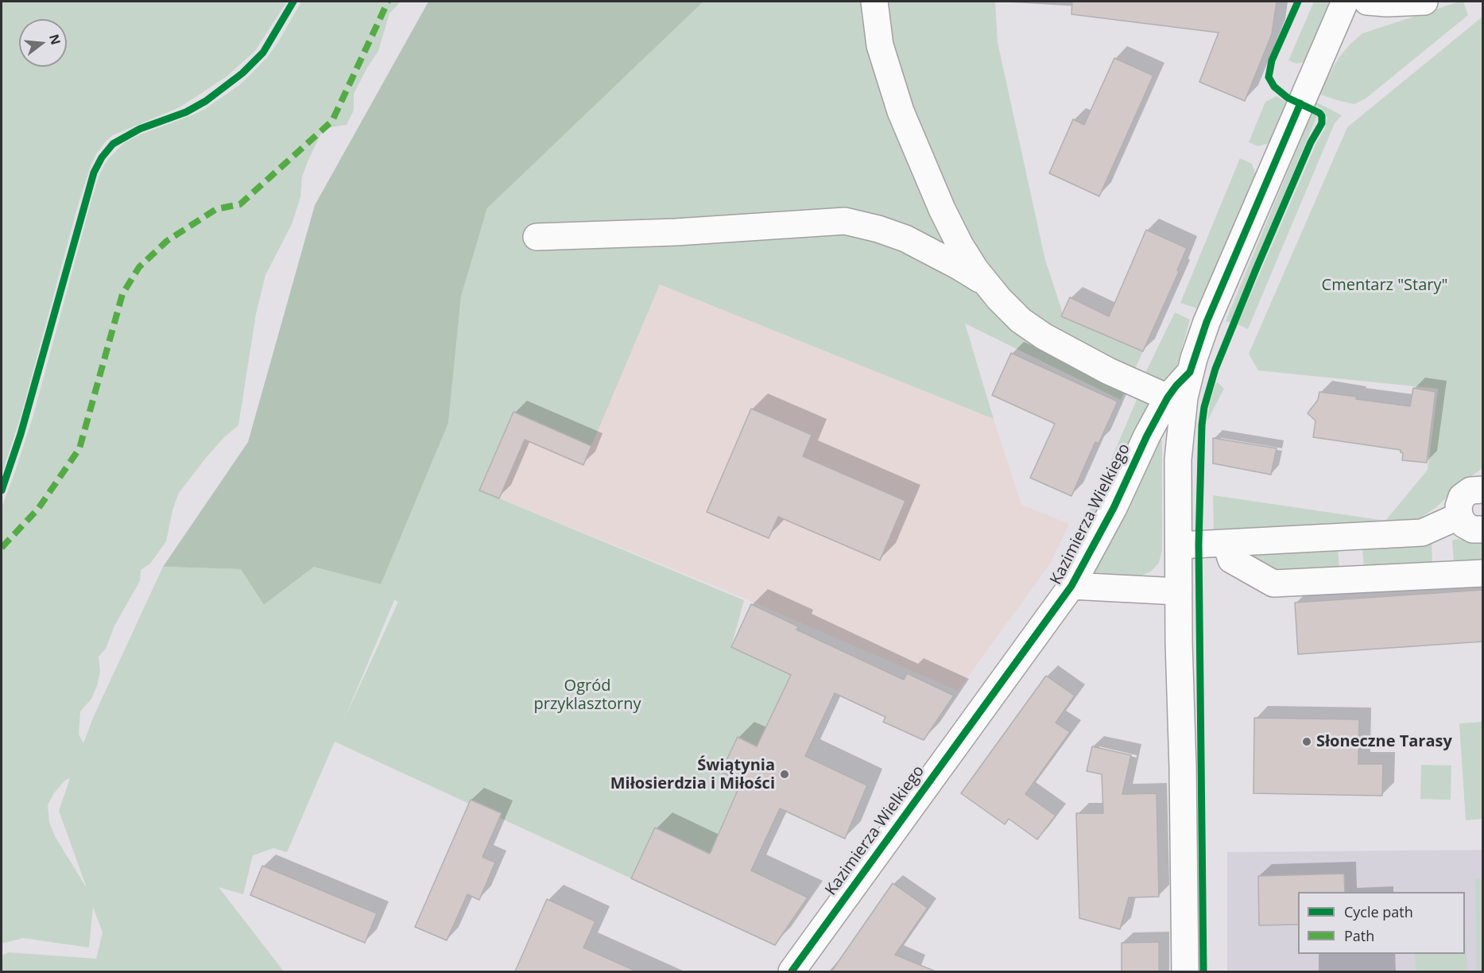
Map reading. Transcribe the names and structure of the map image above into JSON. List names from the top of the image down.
{
  "streets": {
    "street": ["Kazimierza Wielkiego"]
  },
  "parks": ["Cmentarz \"Stary\"", "Ogród przyklasztorny"],
  "places": ["Słoneczne Tarasy", "Świątynia Miłosierdzia i Miłości"],
  "legend": ["Cycle path", "Path"],
  "north": "right"
}
